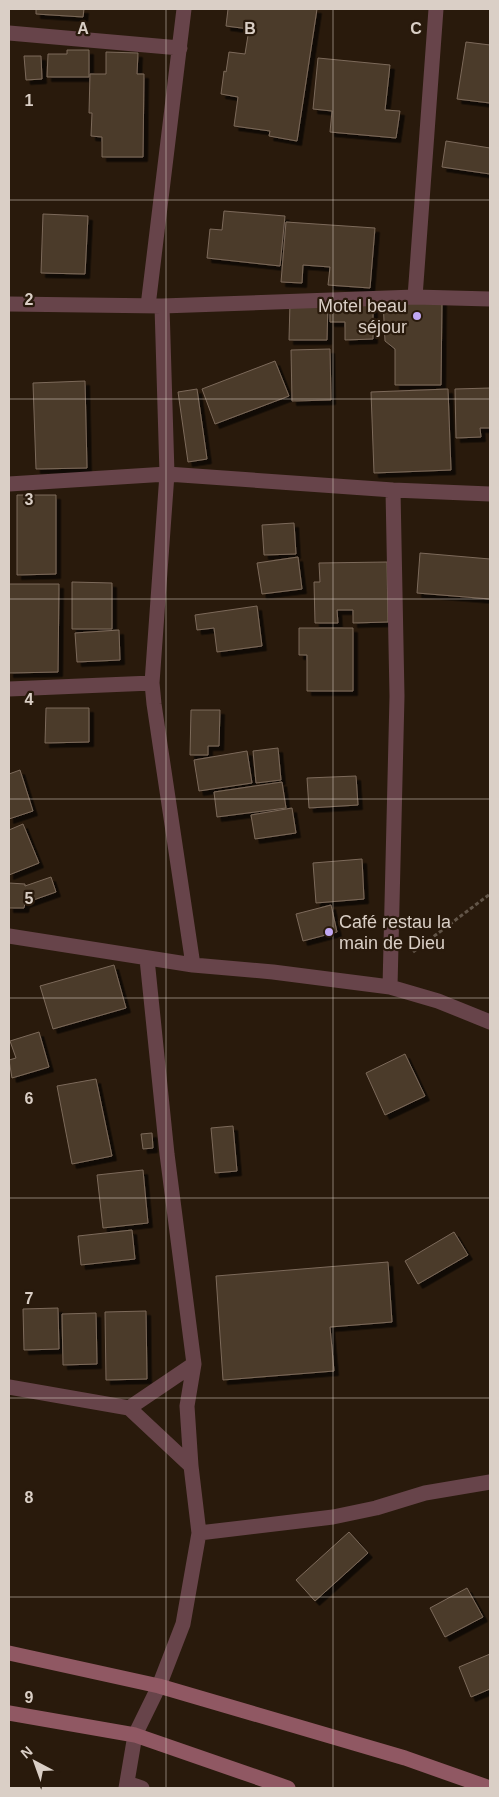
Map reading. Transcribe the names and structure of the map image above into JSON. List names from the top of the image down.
{
  "places": ["Motel beau séjour", "Café restau la main de Dieu"],
  "north": "top left",
  "grid": {
    "columns": ["A", "B", "C"],
    "rows": [
      "1",
      "2",
      "3",
      "4",
      "5",
      "6",
      "7",
      "8",
      "9"
    ]
  }
}
